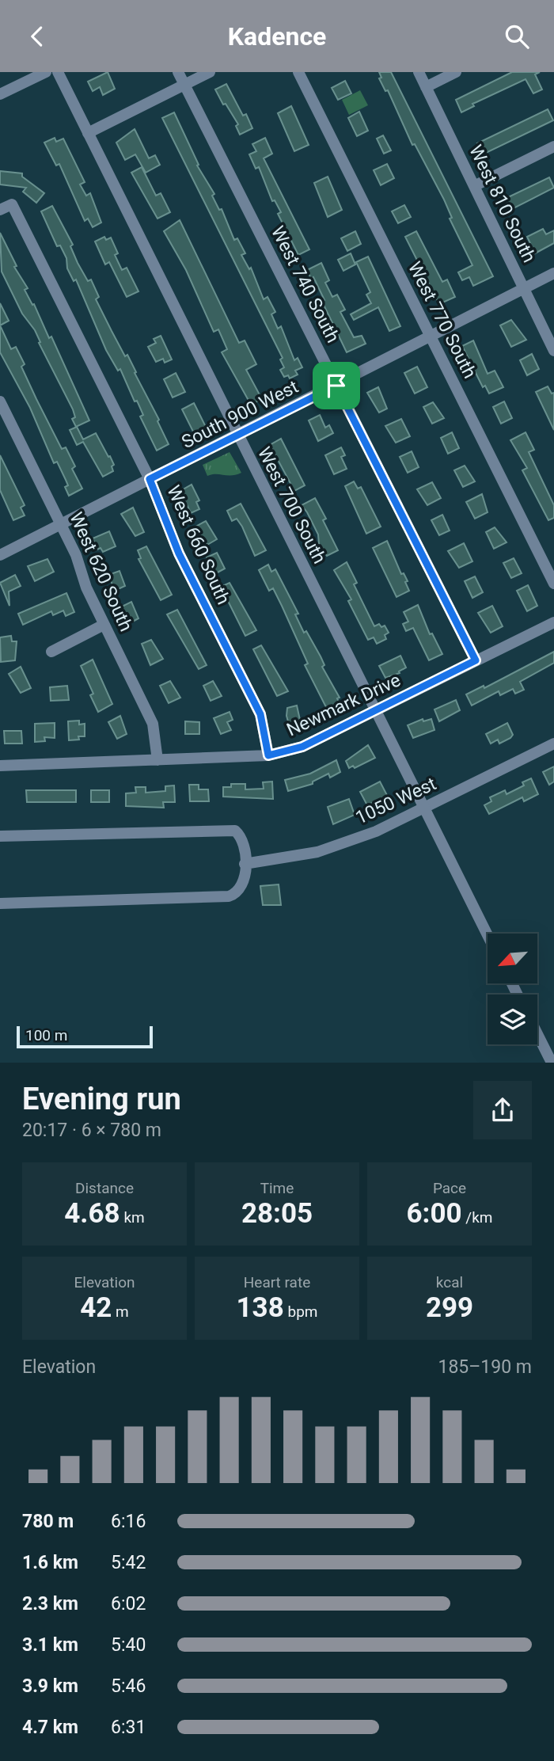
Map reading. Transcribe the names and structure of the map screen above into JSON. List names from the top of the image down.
{
  "streets": {
    "street": [
      "West 810 South",
      "West 740 South",
      "West 770 South",
      "South 900 West",
      "West 700 South",
      "West 660 South",
      "West 620 South",
      "Newmark Drive",
      "1050 West"
    ]
  },
  "crossings": [
    ["West 810 South", "South 900 West"],
    ["West 740 South", "South 900 West"],
    ["West 740 South", "Newmark Drive"],
    ["West 770 South", "South 900 West"],
    ["South 900 West", "West 700 South"],
    ["South 900 West", "West 660 South"],
    ["South 900 West", "West 620 South"],
    ["West 700 South", "Newmark Drive"],
    ["West 700 South", "1050 West"],
    ["West 660 South", "Newmark Drive"],
    ["West 620 South", "Newmark Drive"]
  ],
  "scale_bar": "100 m",
  "north": "bottom left",
  "page": {
    "header": "Kadence",
    "scale": "100 m",
    "heading": ["Evening run", "20:17 · 6 × 780 m"],
    "stats": [
      ["Distance", "4.68 km"],
      ["Time", "28:05"],
      ["Pace", "6:00 /km"],
      ["Elevation", "42 m"],
      ["Heart rate", "138 bpm"],
      ["kcal", "299"]
    ],
    "chart": ["Elevation", "185–190 m"],
    "list": [
      {
        "name": "780 m",
        "note": "6:16"
      },
      {
        "name": "1.6 km",
        "note": "5:42"
      },
      {
        "name": "2.3 km",
        "note": "6:02"
      },
      {
        "name": "3.1 km",
        "note": "5:40"
      },
      {
        "name": "3.9 km",
        "note": "5:46"
      },
      {
        "name": "4.7 km",
        "note": "6:31"
      }
    ]
  }
}
